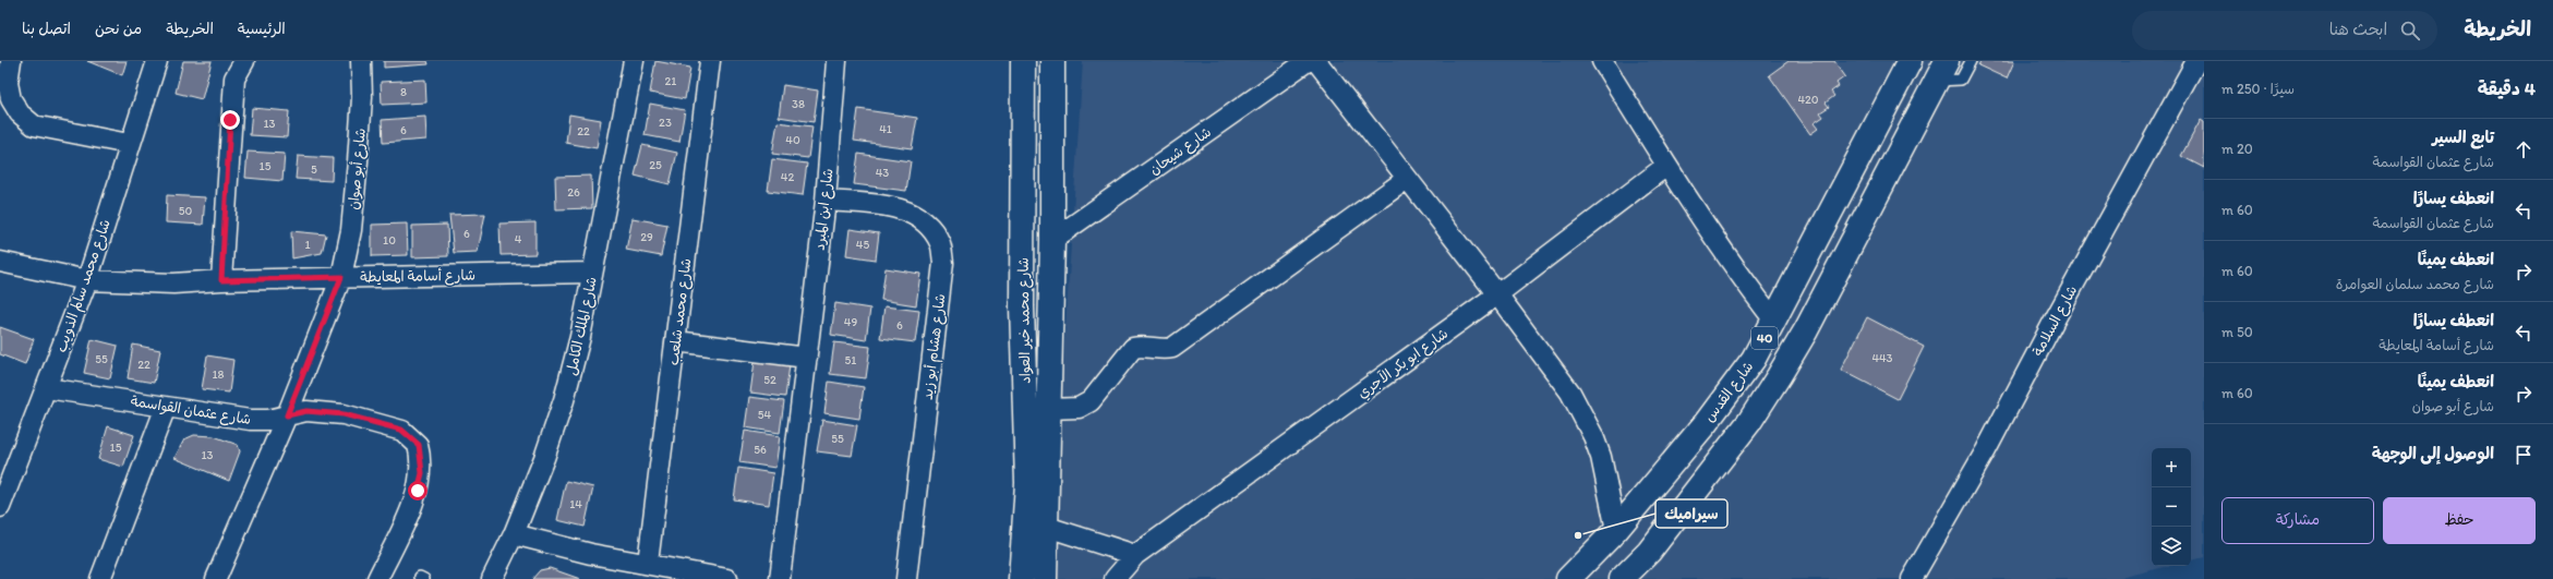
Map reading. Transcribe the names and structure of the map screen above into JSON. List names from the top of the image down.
{
  "streets": {
    "main road": ["شارع محمد خير العواد", "40", "شارع القدس"],
    "street": [
      "شارع شيحان",
      "شارع أبو صوان",
      "شارع ابن المبرد",
      "شارع أسامة المعايطة",
      "شارع محمد سالم الذويب",
      "شارع محمد شلعب",
      "شارع السلامة",
      "شارع الملك الكامل",
      "شارع هشام أبو زيد",
      "شارع ابو بكر الآجري",
      "شارع عثمان القواسمة"
    ]
  },
  "crossings": [
    ["شارع شيحان", "شارع محمد خير العواد"],
    ["شارع أبو صوان", "شارع أسامة المعايطة"],
    ["شارع أبو صوان", "شارع عثمان القواسمة"],
    ["شارع ابن المبرد", "شارع هشام أبو زيد"],
    ["شارع أسامة المعايطة", "شارع محمد سالم الذويب"],
    ["شارع أسامة المعايطة", "شارع الملك الكامل"],
    ["شارع محمد سالم الذويب", "شارع عثمان القواسمة"]
  ],
  "places": ["سيراميك"],
  "house_numbers": [
    "21",
    "8",
    "420",
    "38",
    "23",
    "13",
    "41",
    "6",
    "22",
    "40",
    "25",
    "15",
    "5",
    "43",
    "42",
    "26",
    "50",
    "6",
    "29",
    "4",
    "10",
    "1",
    "45",
    "49",
    "6",
    "443",
    "55",
    "51",
    "22",
    "18",
    "52",
    "54",
    "55",
    "15",
    "56",
    "13",
    "14"
  ],
  "page": {
    "header": "الخريطة",
    "search": "ابحث هنا",
    "nav": [
      "الرئيسية",
      "الخريطة",
      "من نحن",
      "اتصل بنا"
    ],
    "heading": ["4 دقيقة", "سيرًا · 250 m"],
    "list": [
      ["تابع السير", "شارع عثمان القواسمة", "20 m"],
      ["انعطف يسارًا", "شارع عثمان القواسمة", "60 m"],
      ["انعطف يمينًا", "شارع محمد سلمان العوامرة", "60 m"],
      ["انعطف يسارًا", "شارع أسامة المعايطة", "50 m"],
      ["انعطف يمينًا", "شارع أبو صوان", "60 m"],
      "الوصول إلى الوجهة"
    ],
    "map_buttons": ["+", "−"],
    "buttons": ["حفظ", "مشاركة"]
  }
}
